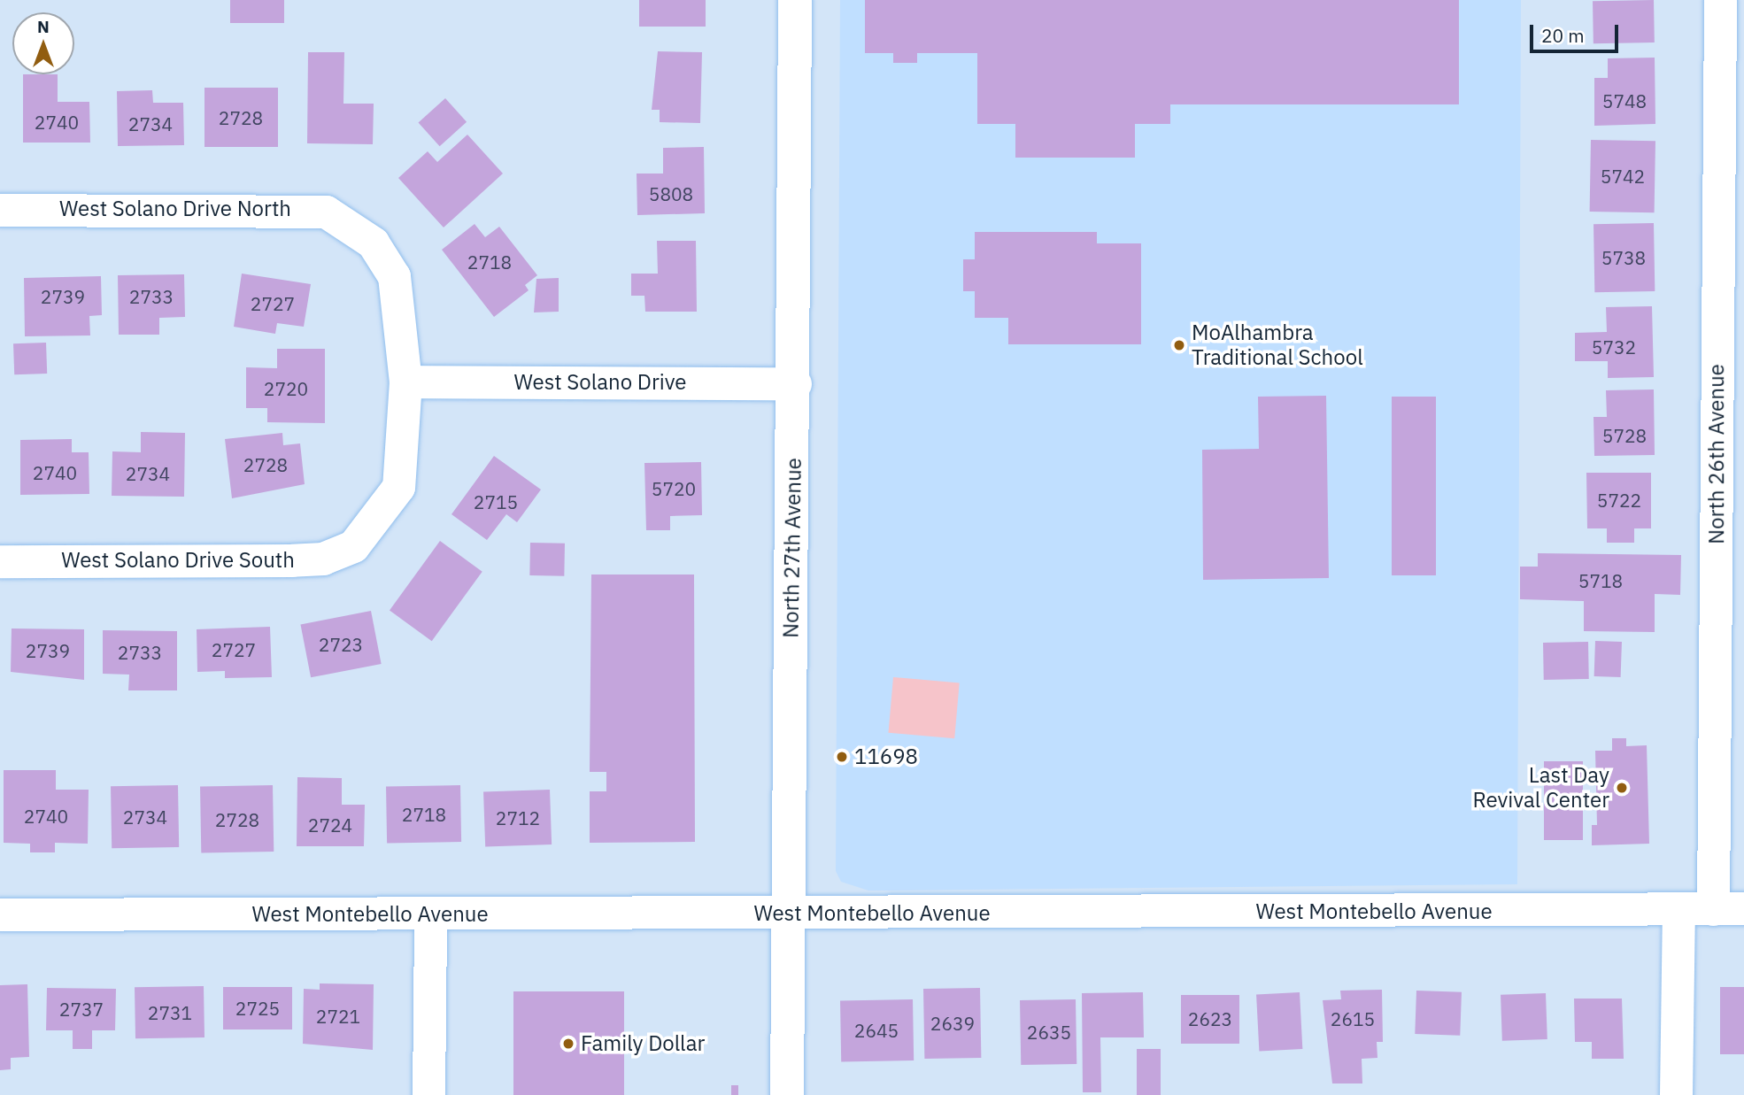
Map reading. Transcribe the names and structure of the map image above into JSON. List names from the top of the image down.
{
  "streets": {
    "main road": ["North 27th Avenue"],
    "street": [
      "West Solano Drive North",
      "West Solano Drive",
      "North 26th Avenue",
      "West Solano Drive South",
      "West Montebello Avenue"
    ]
  },
  "crossings": [
    ["West Solano Drive North", "West Solano Drive"],
    ["West Solano Drive North", "West Solano Drive South"],
    ["West Solano Drive", "North 27th Avenue"],
    ["North 26th Avenue", "West Montebello Avenue"],
    ["North 27th Avenue", "West Montebello Avenue"]
  ],
  "places": [
    "MoAlhambra Traditional School",
    "11698",
    "Last Day Revival Center",
    "Family Dollar"
  ],
  "house_numbers": [
    "5748",
    "2728",
    "2740",
    "2734",
    "5742",
    "5808",
    "5738",
    "2718",
    "2739",
    "2733",
    "2727",
    "5732",
    "2720",
    "5728",
    "2728",
    "2740",
    "2734",
    "5720",
    "5722",
    "2715",
    "5718",
    "2723",
    "2727",
    "2739",
    "2733",
    "2718",
    "2740",
    "2734",
    "2712",
    "2728",
    "2724",
    "2725",
    "2737",
    "2731",
    "2721",
    "2623",
    "2615",
    "2639",
    "2645",
    "2635"
  ],
  "scale_bar": "20 m",
  "north": "top"
}
